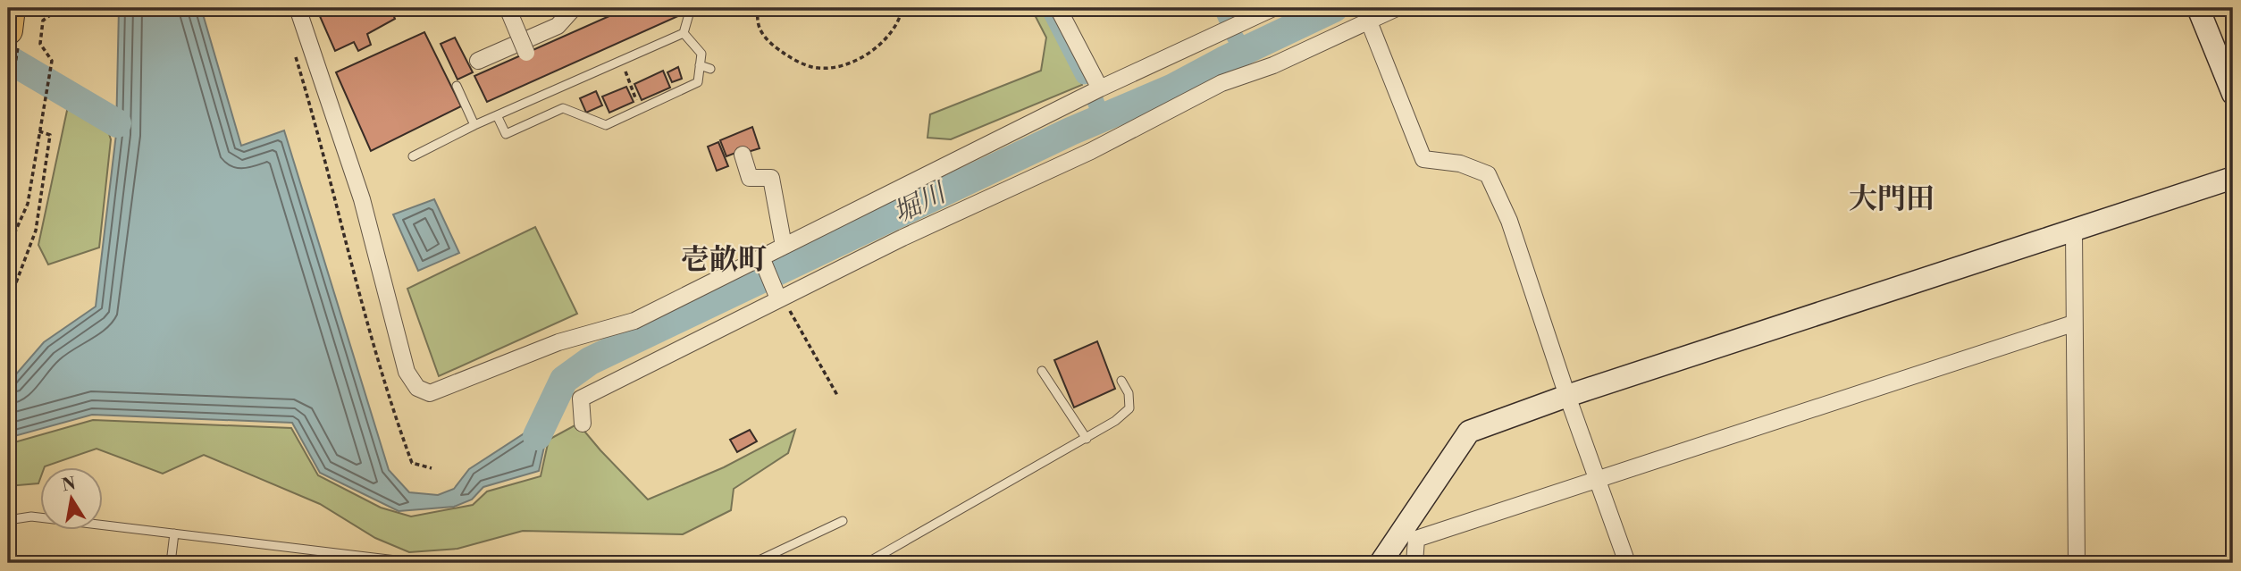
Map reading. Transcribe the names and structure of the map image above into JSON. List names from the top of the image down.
{
  "districts": ["大門田", "壱畝町"],
  "water": ["堀川"],
  "north": "top"
}
